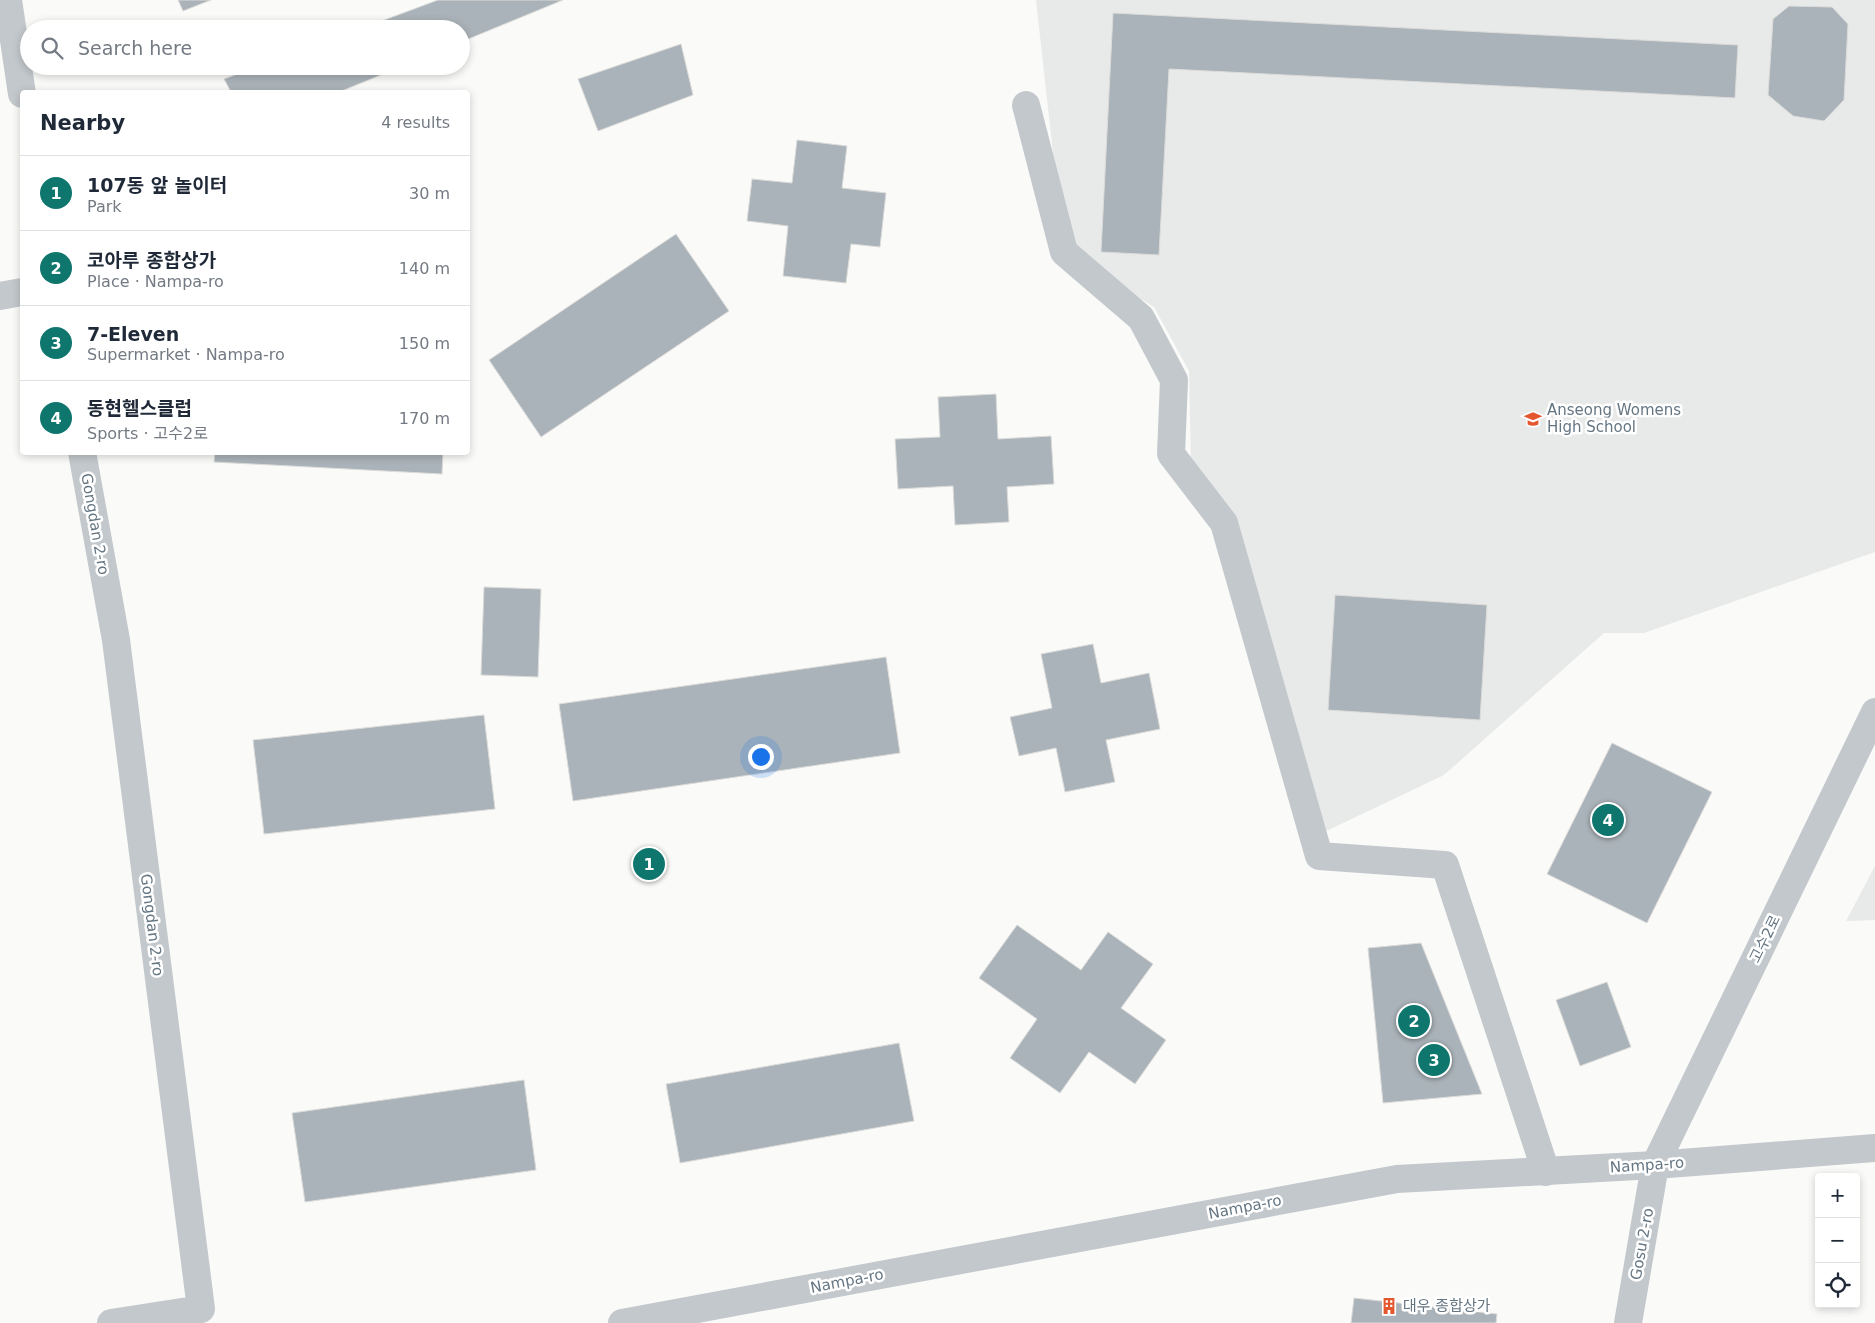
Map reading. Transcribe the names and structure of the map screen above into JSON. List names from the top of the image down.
{
  "streets": {
    "street": [
      "Gongdan 2-ro",
      "고수2로",
      "Nampa-ro",
      "Gosu 2-ro"
    ]
  },
  "crossings": [
    ["고수2로", "Nampa-ro"],
    ["고수2로", "Gosu 2-ro"],
    ["Nampa-ro", "Gosu 2-ro"]
  ],
  "places": {
    "school or university": ["Anseong Womens High School"],
    "building": ["대우 종합상가"]
  },
  "page": {
    "search": "Search here",
    "heading": ["Nearby", "4 results"],
    "list": [
      {
        "mark": "1",
        "name": "107동 앞 놀이터",
        "note": "Park",
        "value": "30 m"
      },
      {
        "mark": "2",
        "name": "코아루 종합상가",
        "note": "Place · Nampa-ro",
        "value": "140 m"
      },
      {
        "mark": "3",
        "name": "7-Eleven",
        "note": "Supermarket · Nampa-ro",
        "value": "150 m"
      },
      {
        "mark": "4",
        "name": "동현헬스클럽",
        "note": "Sports · 고수2로",
        "value": "170 m"
      }
    ],
    "pins": [
      "4",
      "1",
      "2",
      "3"
    ],
    "map_buttons": ["+", "−"]
  }
}
